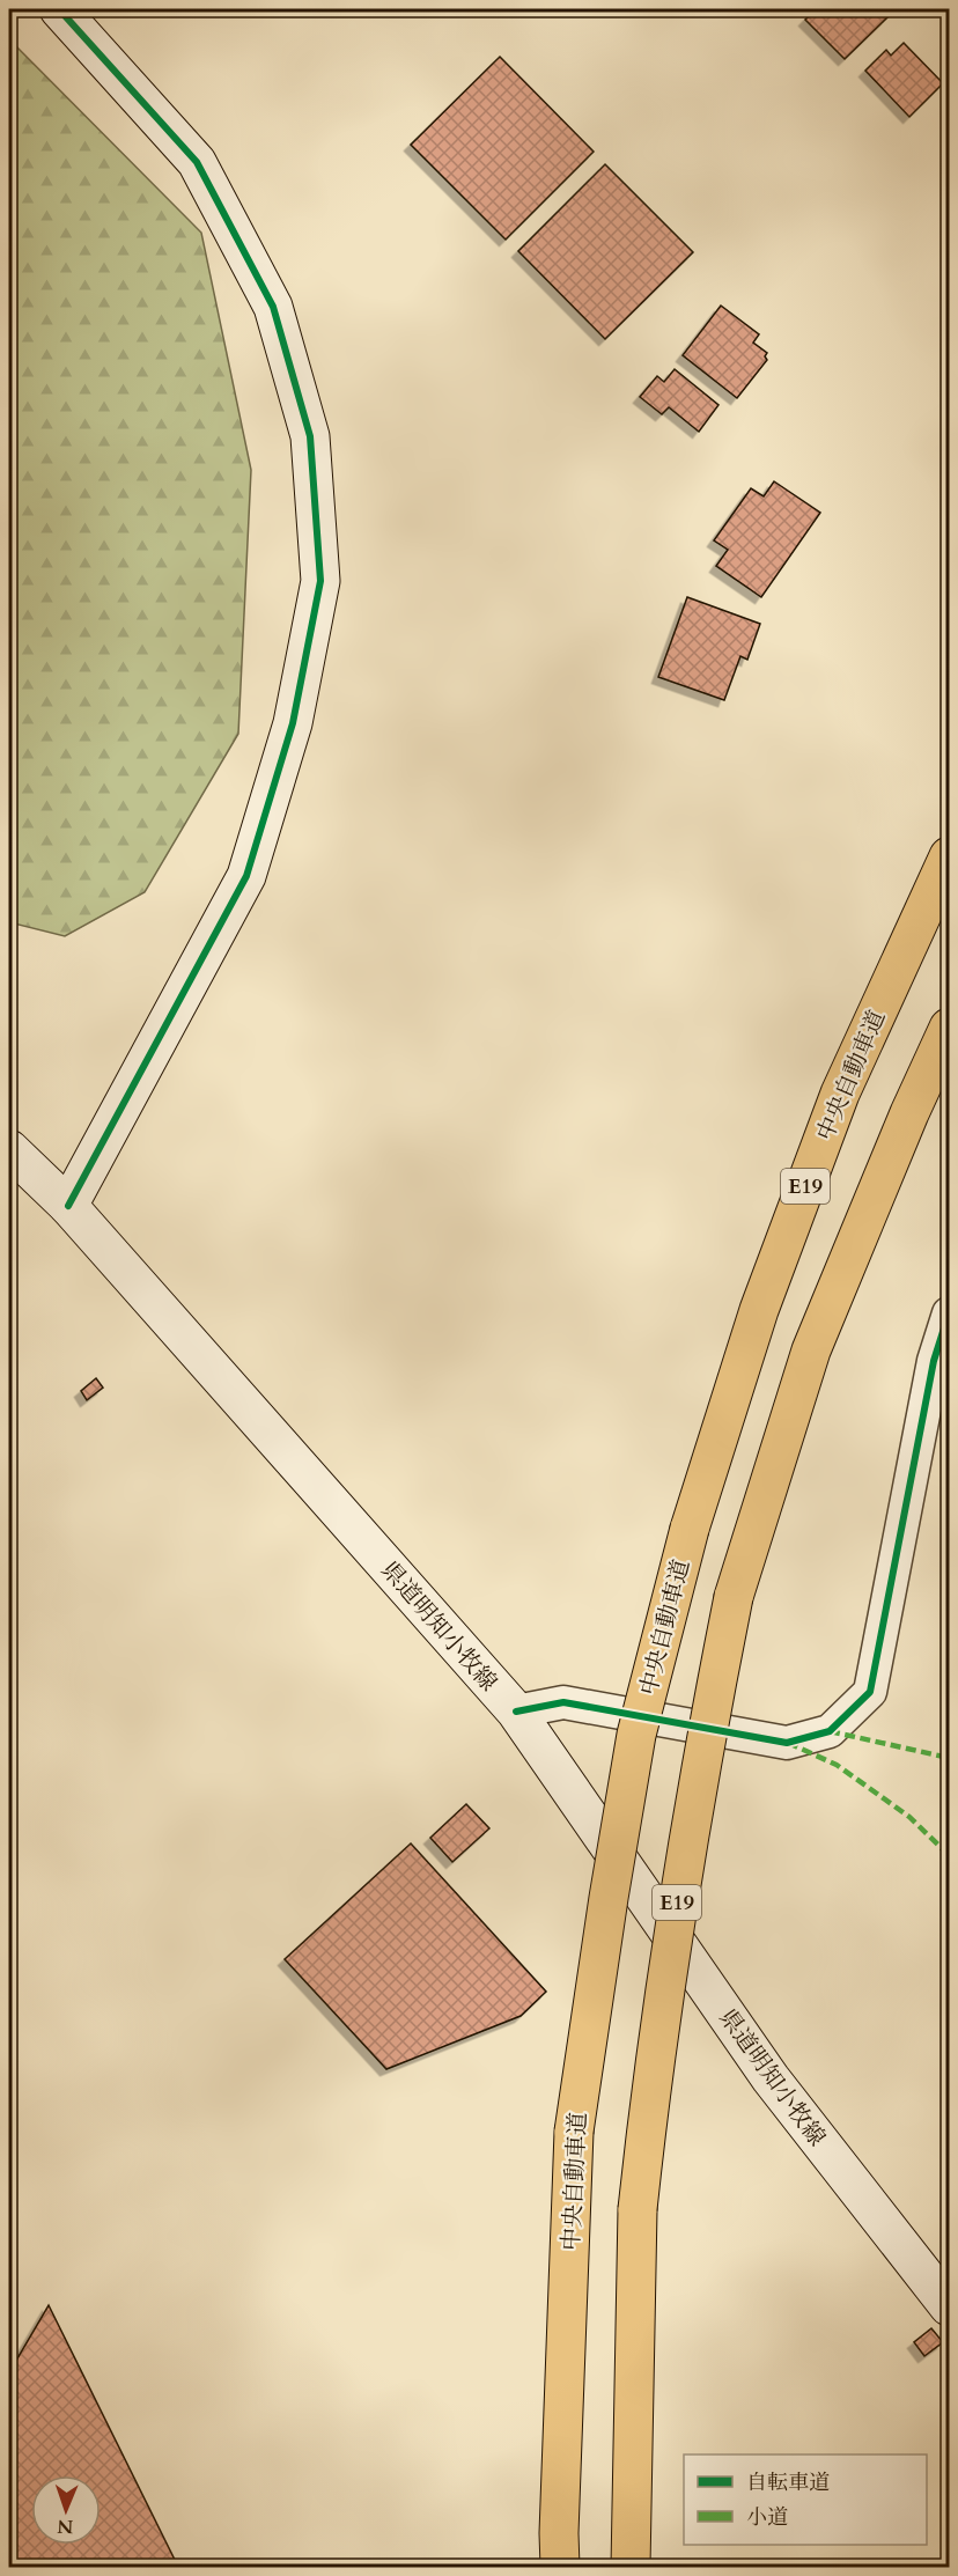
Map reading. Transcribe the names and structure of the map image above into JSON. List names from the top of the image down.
{
  "streets": {
    "highway": ["中央自動車道", "E19"],
    "main road": ["県道明知小牧線"]
  },
  "legend": ["自転車道", "小道"],
  "north": "bottom"
}
